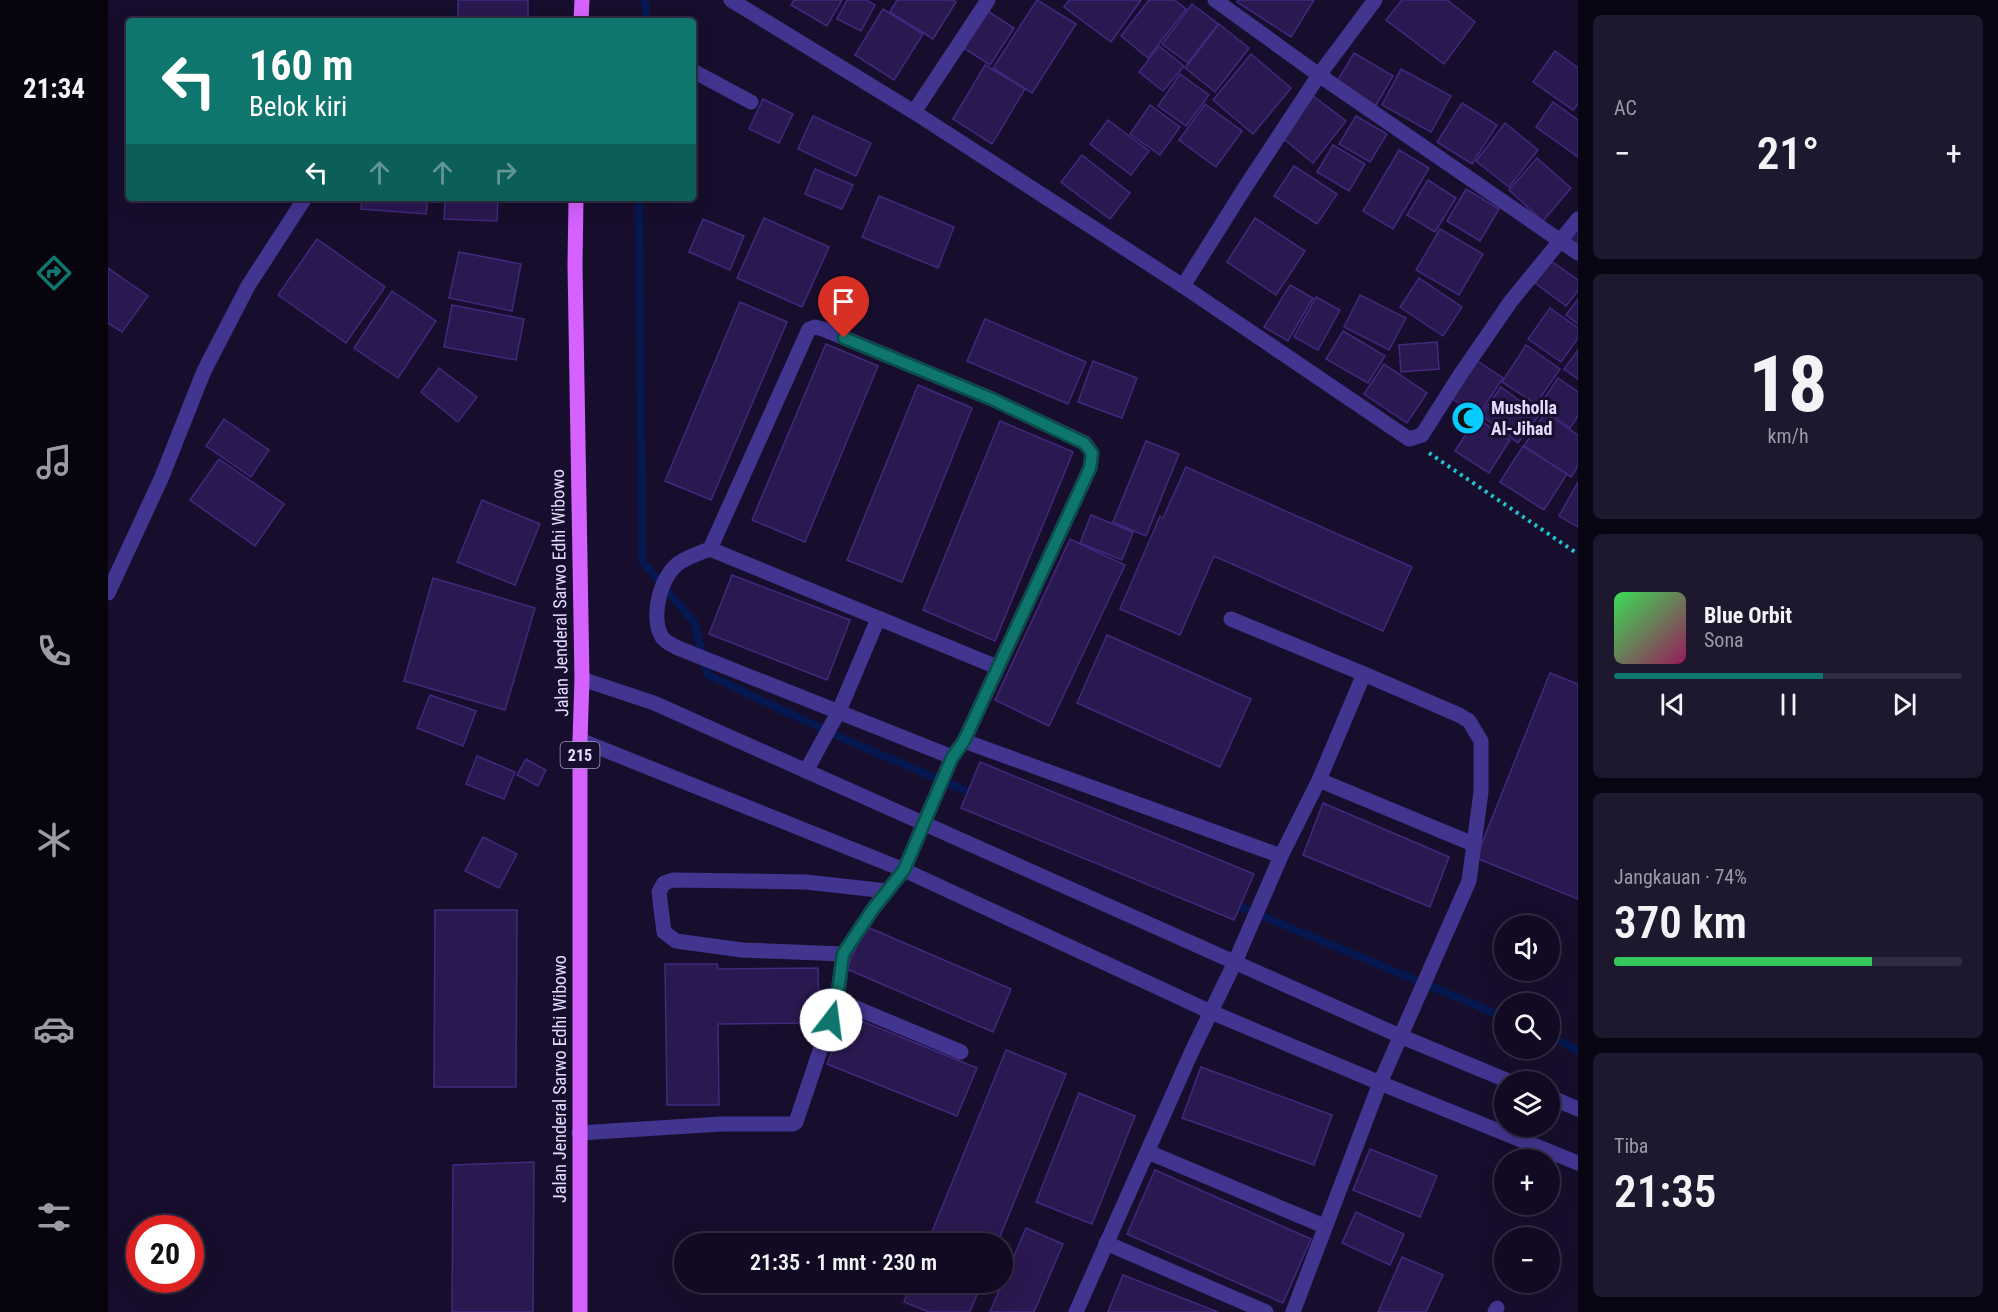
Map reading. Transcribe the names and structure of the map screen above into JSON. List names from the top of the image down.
{
  "streets": {
    "main road": ["Jalan Jenderal Sarwo Edhi Wibowo", "215"]
  },
  "places": {
    "mosque": ["Musholla Al-Jihad"]
  },
  "page": {
    "tabs": "21:34",
    "tile": [
      "AC",
      ["18", "km/h"],
      ["Jangkauan · 74%", "370 km"],
      ["Tiba", "21:35"]
    ],
    "turn": ["160 m", "Belok kiri"],
    "heat": ["−", "21°", "+"],
    "song": ["Blue Orbit", "Sona"],
    "map_buttons": ["+", "−"],
    "limit": "20",
    "trip": "21:35 · 1 mnt · 230 m"
  }
}
